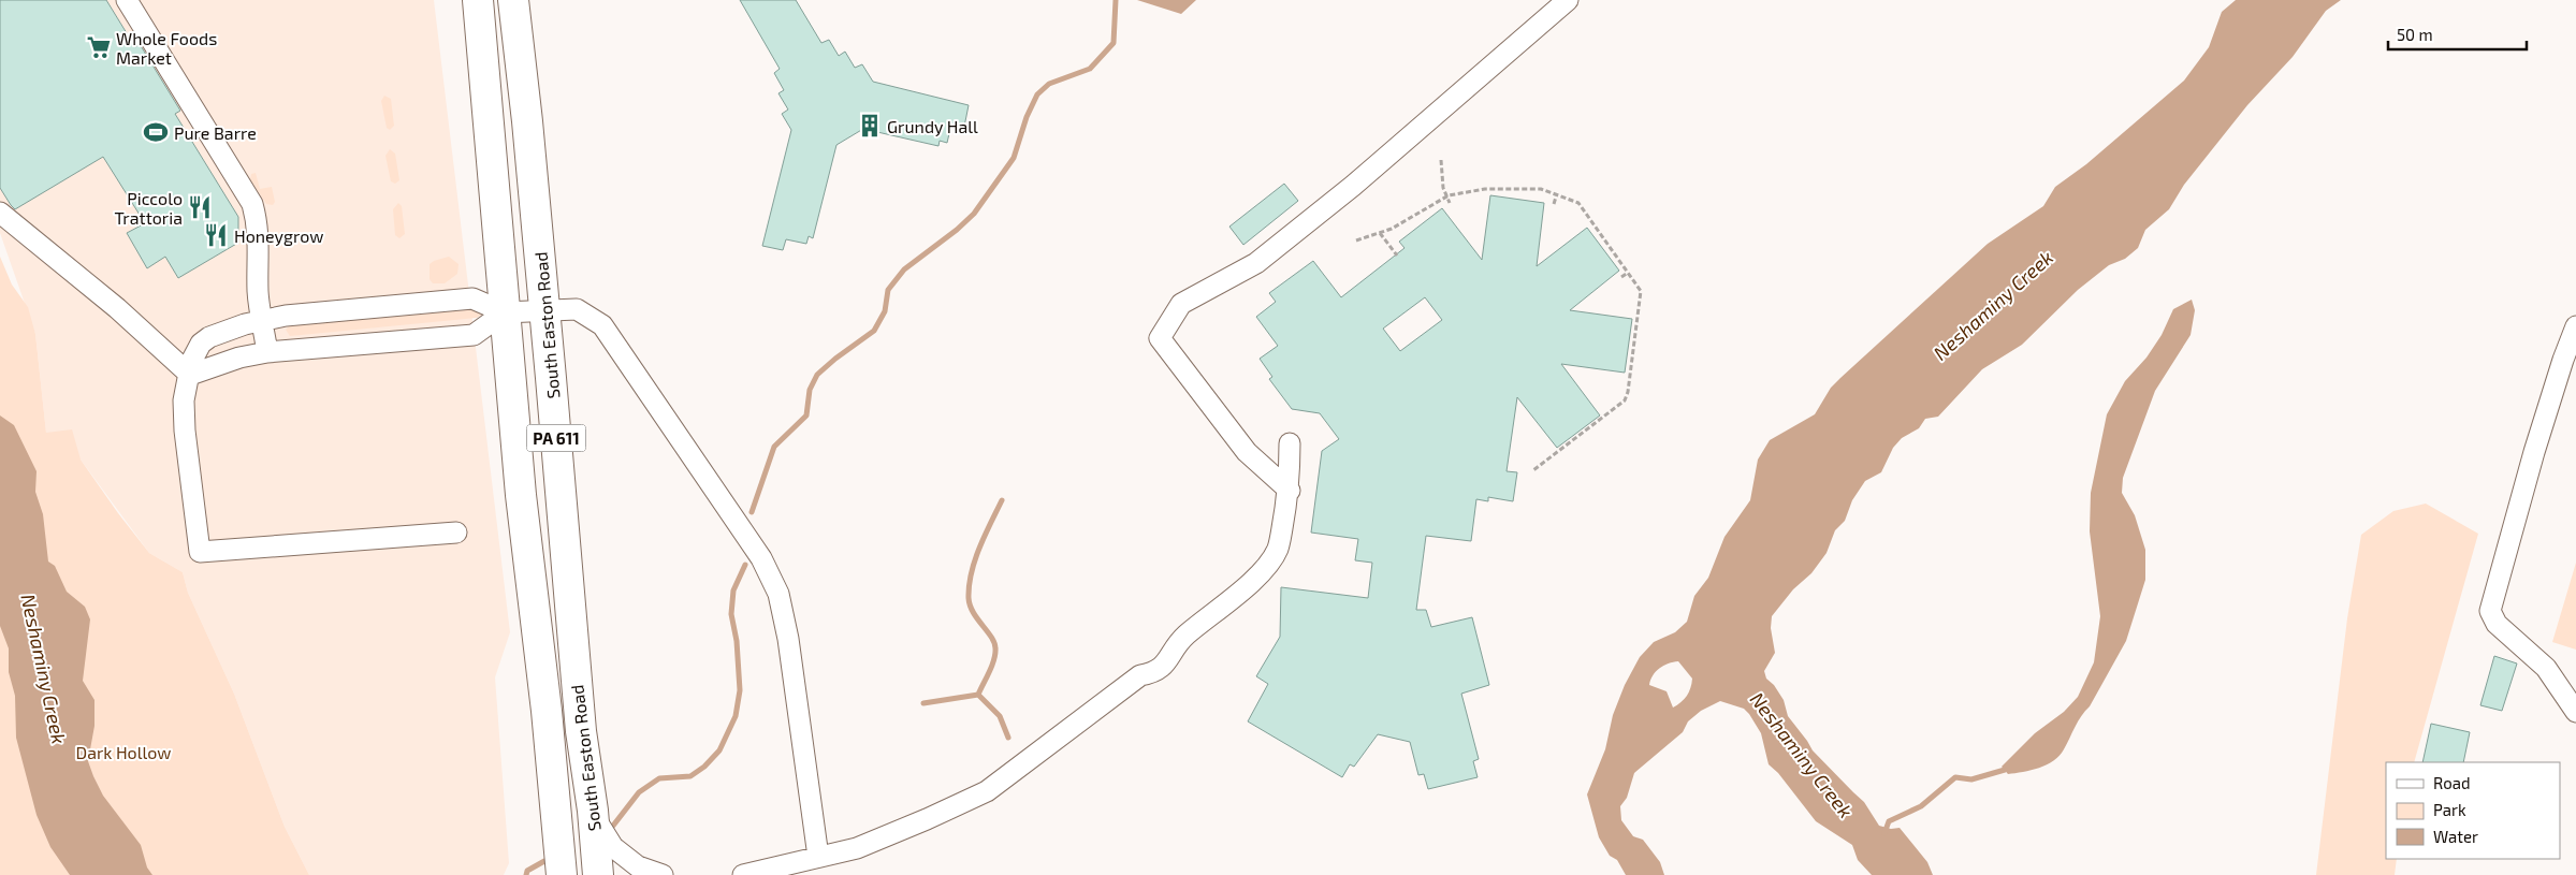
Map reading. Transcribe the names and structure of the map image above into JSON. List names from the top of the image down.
{
  "streets": {
    "highway": ["South Easton Road", "PA 611"]
  },
  "water": ["Neshaminy Creek"],
  "parks": ["Dark Hollow"],
  "places": {
    "supermarket": ["Whole Foods Market"],
    "building": ["Grundy Hall"],
    "sports": ["Pure Barre"],
    "restaurant": ["Piccolo Trattoria", "Honeygrow"]
  },
  "legend": ["Road", "Park", "Water"],
  "scale_bar": "50 m"
}
